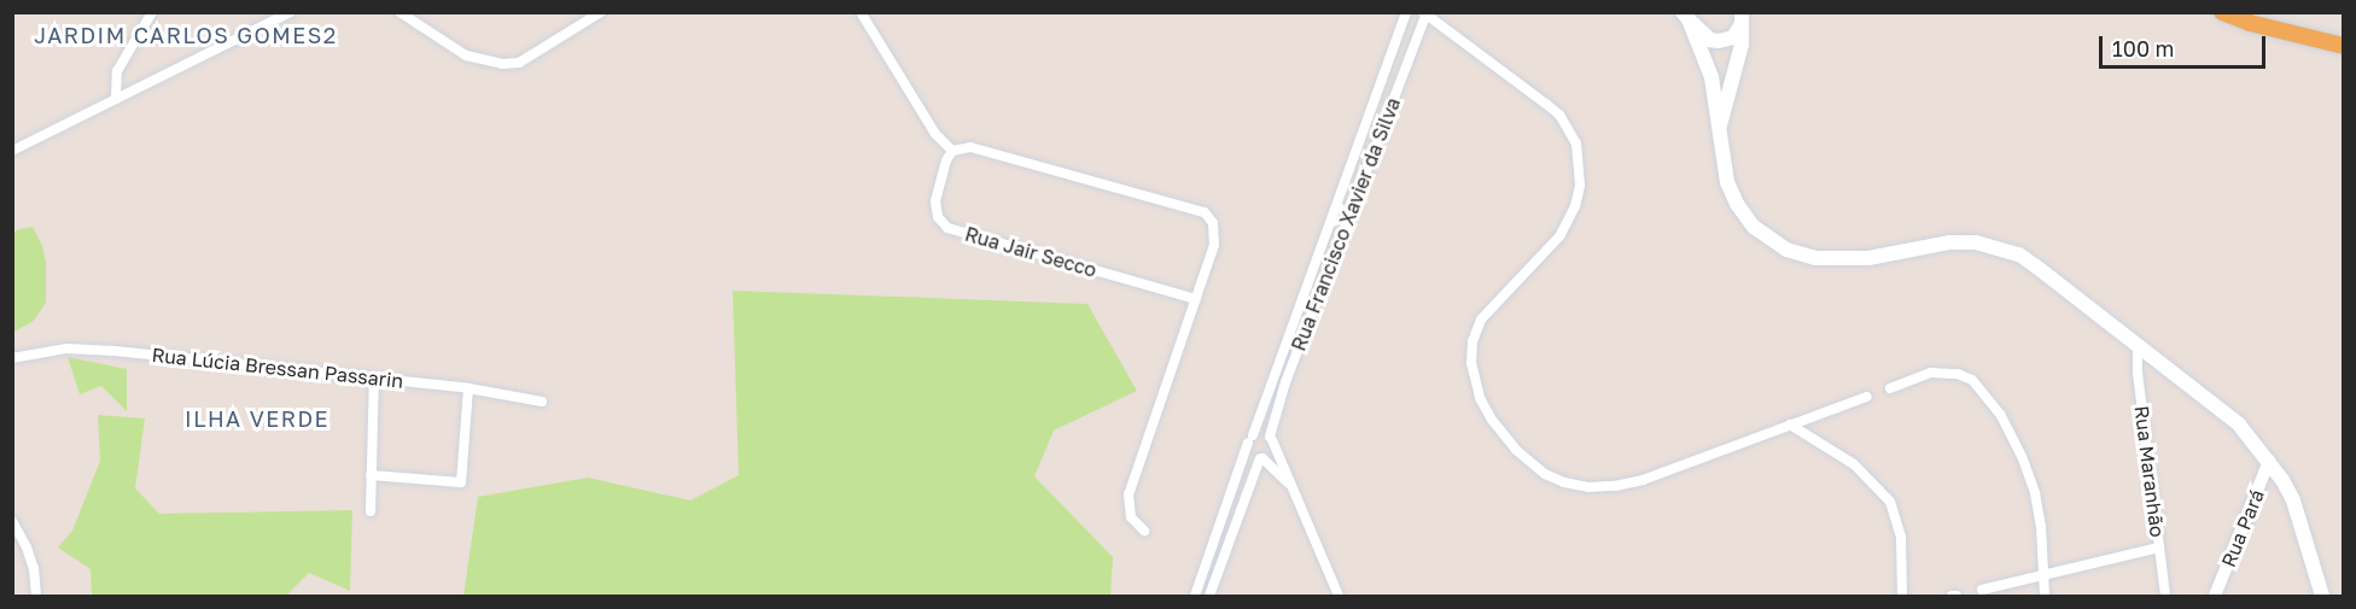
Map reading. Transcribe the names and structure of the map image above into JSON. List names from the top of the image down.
{
  "streets": {
    "street": [
      "Rua Francisco Xavier da Silva",
      "Rua Jair Secco",
      "Rua Lúcia Bressan Passarin",
      "Rua Maranhão",
      "Rua Pará"
    ]
  },
  "districts": ["JARDIM CARLOS GOMES2", "ILHA VERDE"],
  "scale_bar": "100 m"
}
